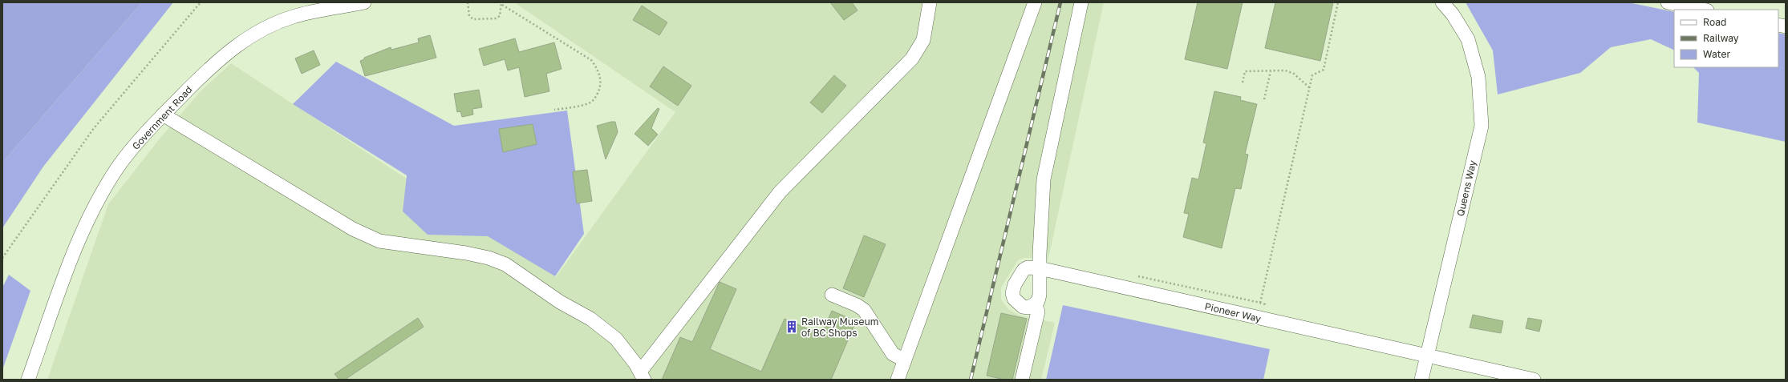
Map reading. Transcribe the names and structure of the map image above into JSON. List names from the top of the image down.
{
  "streets": {
    "street": ["Government Road", "Queens Way", "Pioneer Way"]
  },
  "crossings": [
    ["Queens Way", "Pioneer Way"]
  ],
  "places": {
    "building": ["Railway Museum of BC Shops"]
  },
  "legend": ["Road", "Railway", "Water"]
}
